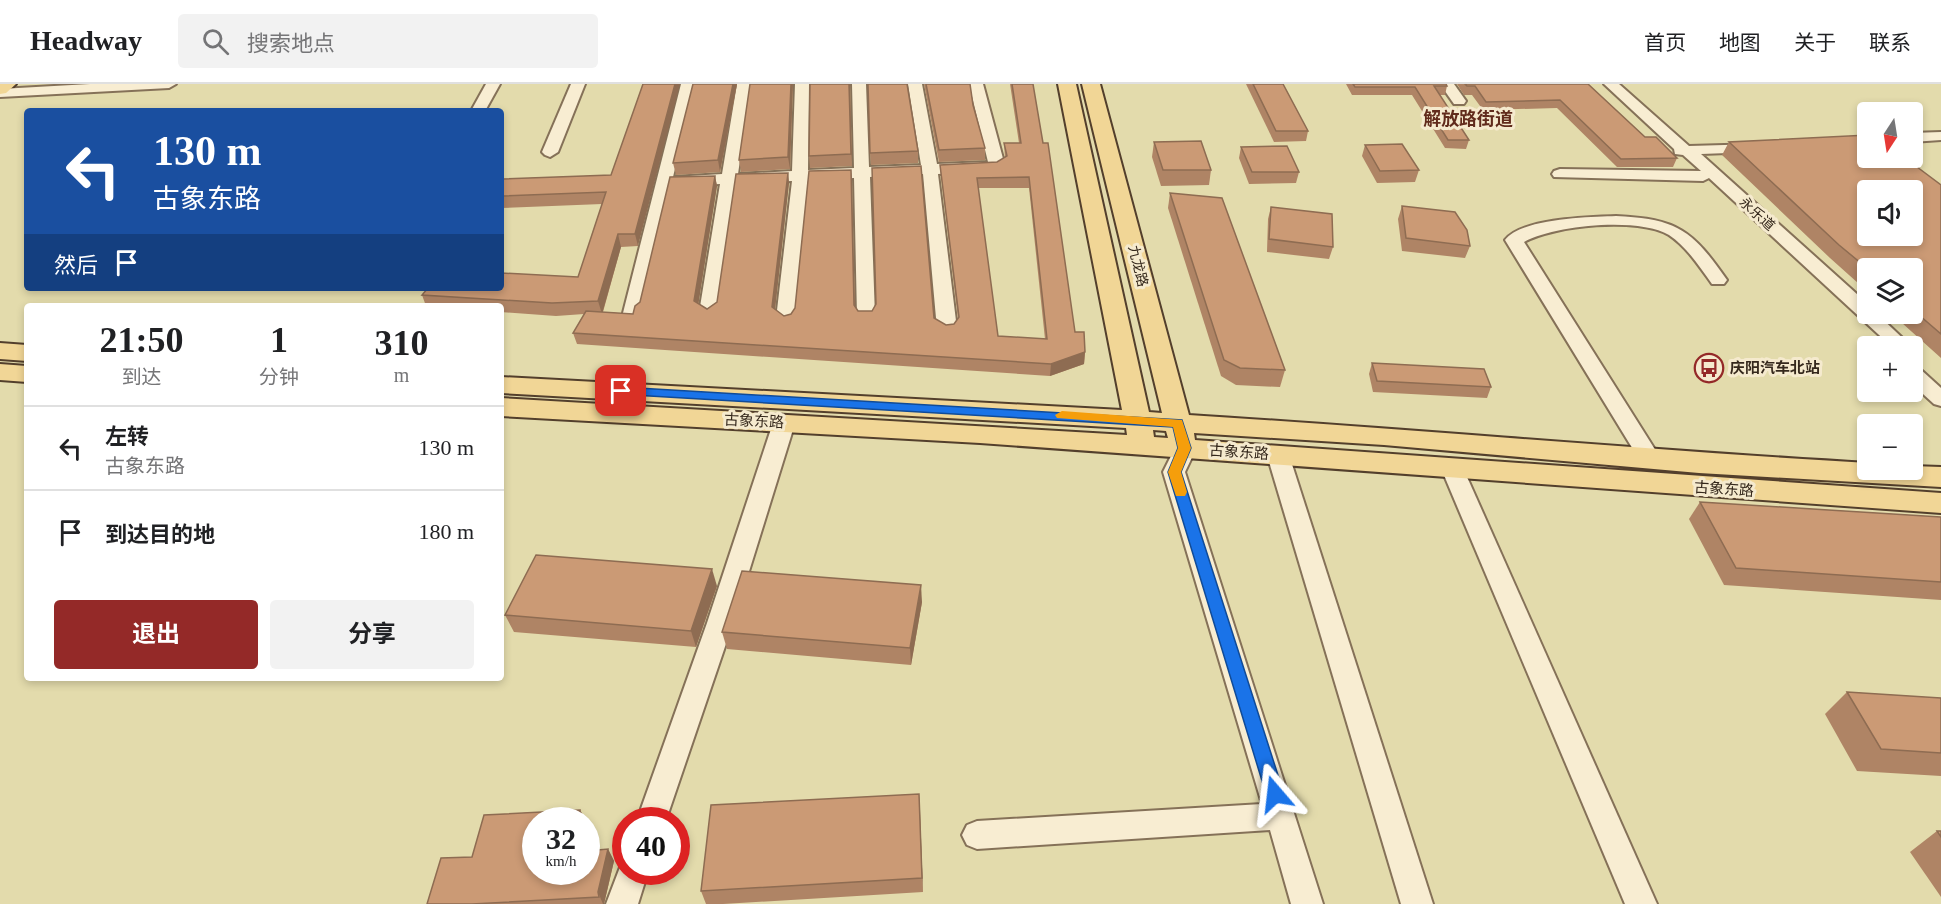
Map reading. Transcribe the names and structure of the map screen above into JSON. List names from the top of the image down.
{
  "streets": {
    "main road": ["九龙路", "古象东路"],
    "street": ["永乐道"]
  },
  "crossings": [
    ["九龙路", "古象东路"]
  ],
  "districts": ["解放路街道"],
  "places": {
    "bus stop": ["庆阳汽车北站"]
  },
  "north": "bottom",
  "page": {
    "header": "Headway",
    "search": "搜索地点",
    "nav": [
      "首页",
      "地图",
      "关于",
      "联系"
    ],
    "map_buttons": ["+", "−"],
    "turn": ["130 m", "古象东路"],
    "then": "然后",
    "eta": [
      "21:50",
      "到达",
      "1",
      "分钟",
      "310",
      "m"
    ],
    "list": [
      {
        "name": "左转",
        "note": "古象东路",
        "value": "130 m"
      },
      {
        "name": "到达目的地",
        "value": "180 m"
      }
    ],
    "buttons": ["退出", "分享"],
    "speed": "32 km/h",
    "limit": "40"
  }
}
